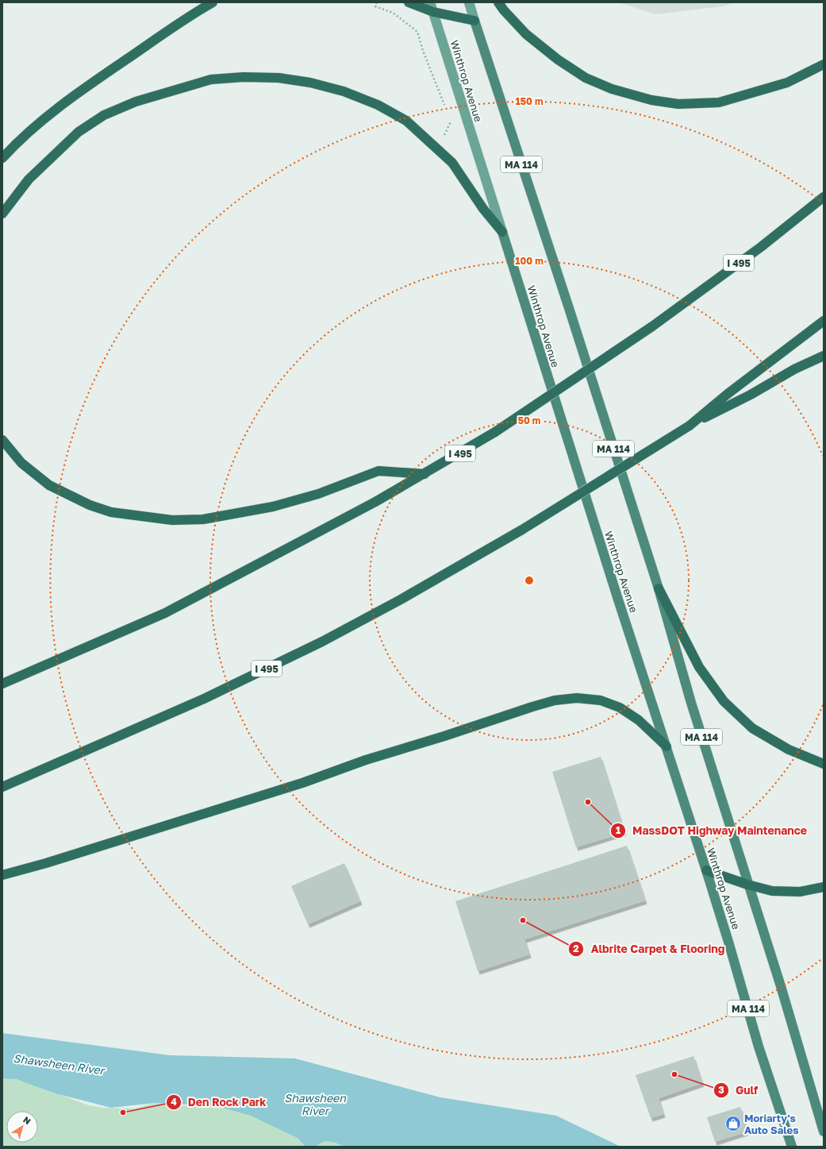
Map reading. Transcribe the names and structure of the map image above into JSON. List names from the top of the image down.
{
  "streets": {
    "highway": ["Winthrop Avenue", "MA 114", "I 495"]
  },
  "water": ["Shawsheen River"],
  "places": {
    "other": [
      "MassDOT Highway Maintenance",
      "Albrite Carpet & Flooring",
      "Gulf",
      "Den Rock Park"
    ],
    "shop": ["Moriarty's Auto Sales"]
  },
  "north": "top right",
  "rings": ["150 m", "100 m", "50 m"]
}
